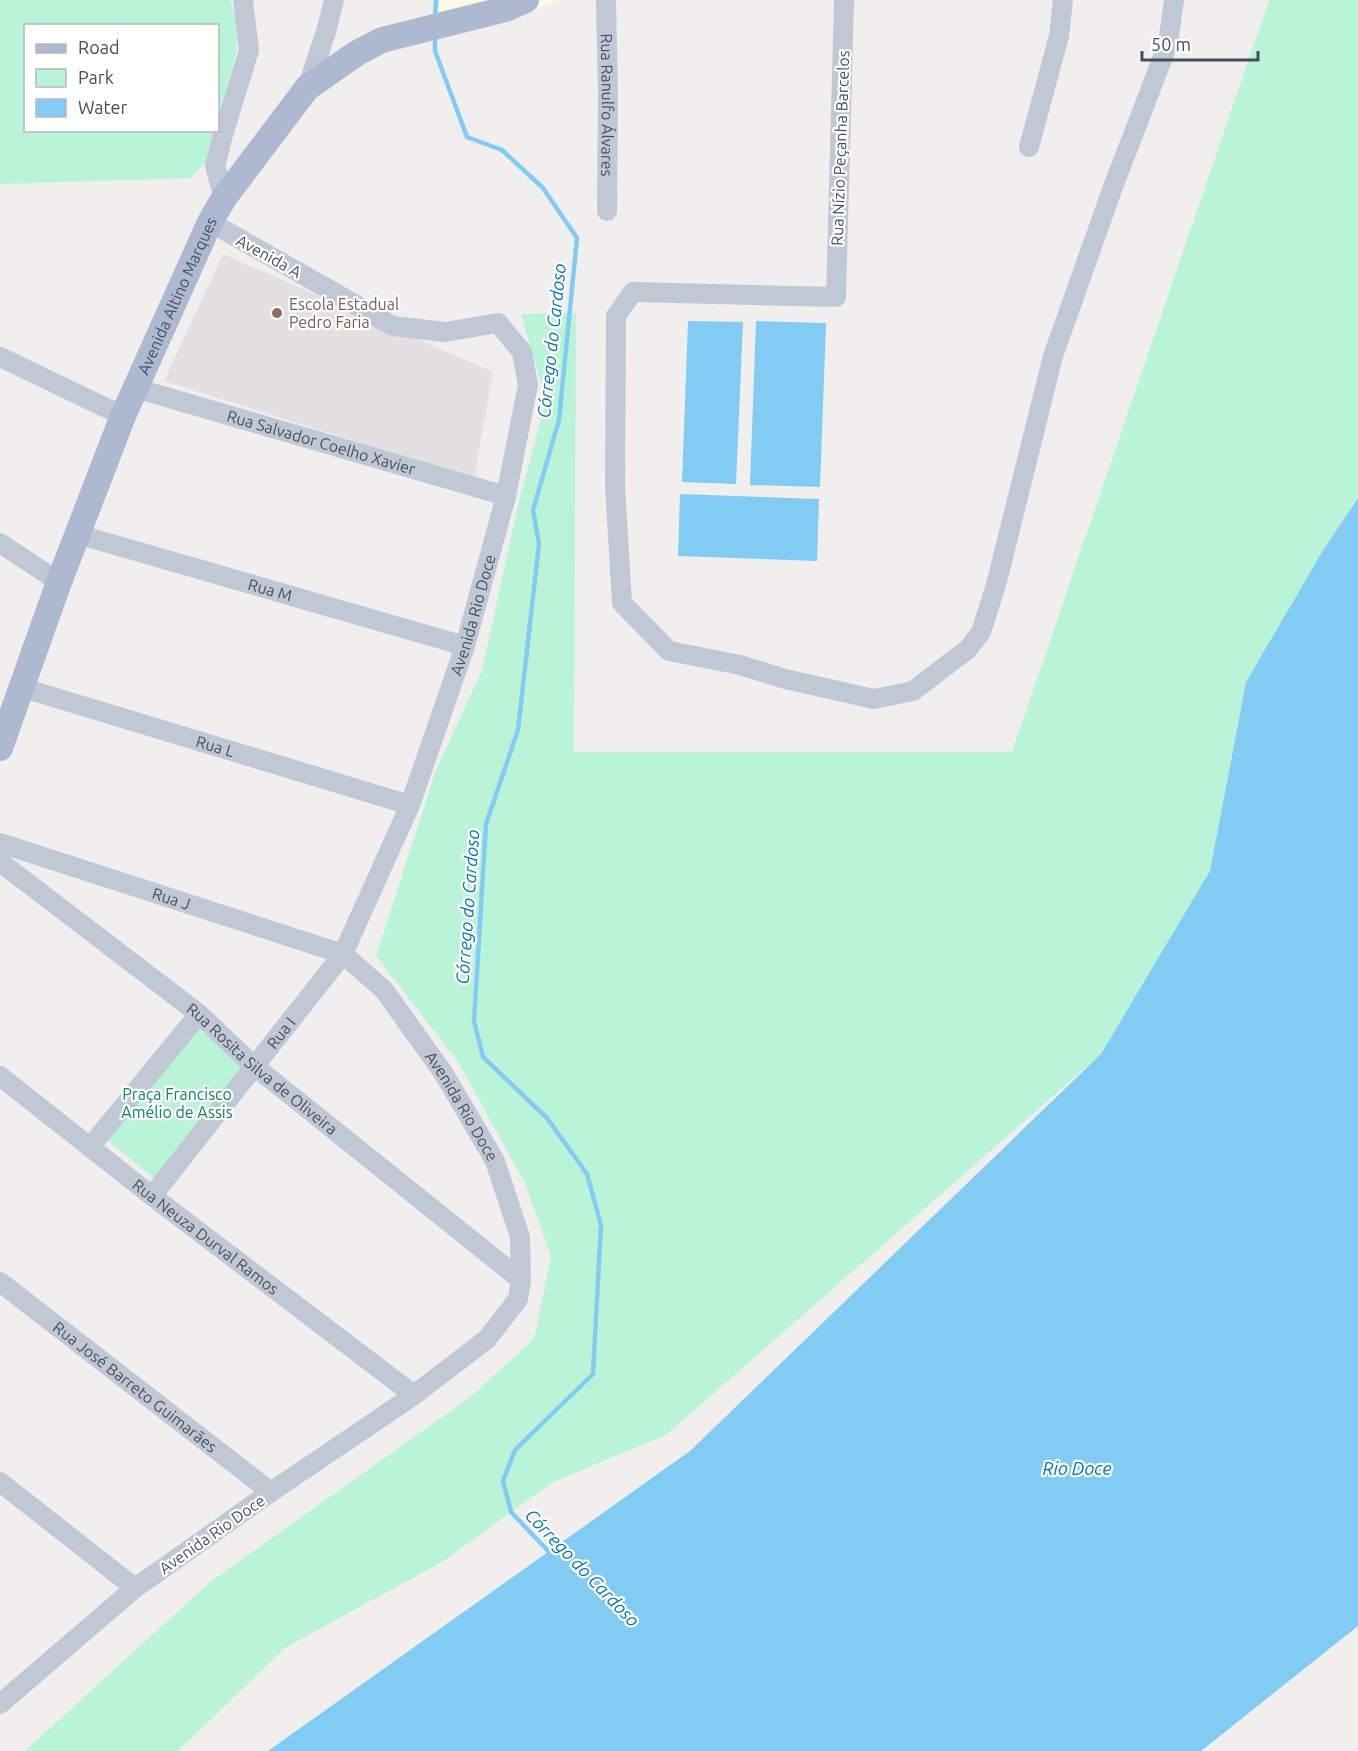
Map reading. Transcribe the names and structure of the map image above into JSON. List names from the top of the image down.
{
  "streets": {
    "main road": ["Avenida Altino Marques"],
    "street": [
      "Rua Ranulfo Álvares",
      "Rua Nízio Peçanha Barcelos",
      "Avenida A",
      "Rua Salvador Coelho Xavier",
      "Rua M",
      "Avenida Rio Doce",
      "Rua L",
      "Rua J",
      "Rua I",
      "Rua Rosita Silva de Oliveira",
      "Rua Neuza Durval Ramos",
      "Rua José Barreto Guimarães"
    ]
  },
  "crossings": [
    ["Avenida A", "Avenida Altino Marques"],
    ["Avenida A", "Avenida Rio Doce"],
    ["Avenida Altino Marques", "Rua Salvador Coelho Xavier"],
    ["Avenida Altino Marques", "Rua M"],
    ["Avenida Altino Marques", "Rua L"],
    ["Rua Salvador Coelho Xavier", "Avenida Rio Doce"],
    ["Rua M", "Avenida Rio Doce"],
    ["Avenida Rio Doce", "Rua L"],
    ["Avenida Rio Doce", "Rua J"],
    ["Avenida Rio Doce", "Rua I"],
    ["Avenida Rio Doce", "Rua Rosita Silva de Oliveira"],
    ["Avenida Rio Doce", "Rua Neuza Durval Ramos"],
    ["Avenida Rio Doce", "Rua José Barreto Guimarães"],
    ["Rua J", "Rua I"],
    ["Rua I", "Rua Rosita Silva de Oliveira"],
    ["Rua I", "Rua Neuza Durval Ramos"]
  ],
  "water": ["Córrego do Cardoso", "Rio Doce"],
  "parks": ["Praça Francisco Amélio de Assis"],
  "places": ["Escola Estadual Pedro Faria"],
  "legend": ["Road", "Park", "Water"],
  "scale_bar": "50 m"
}
